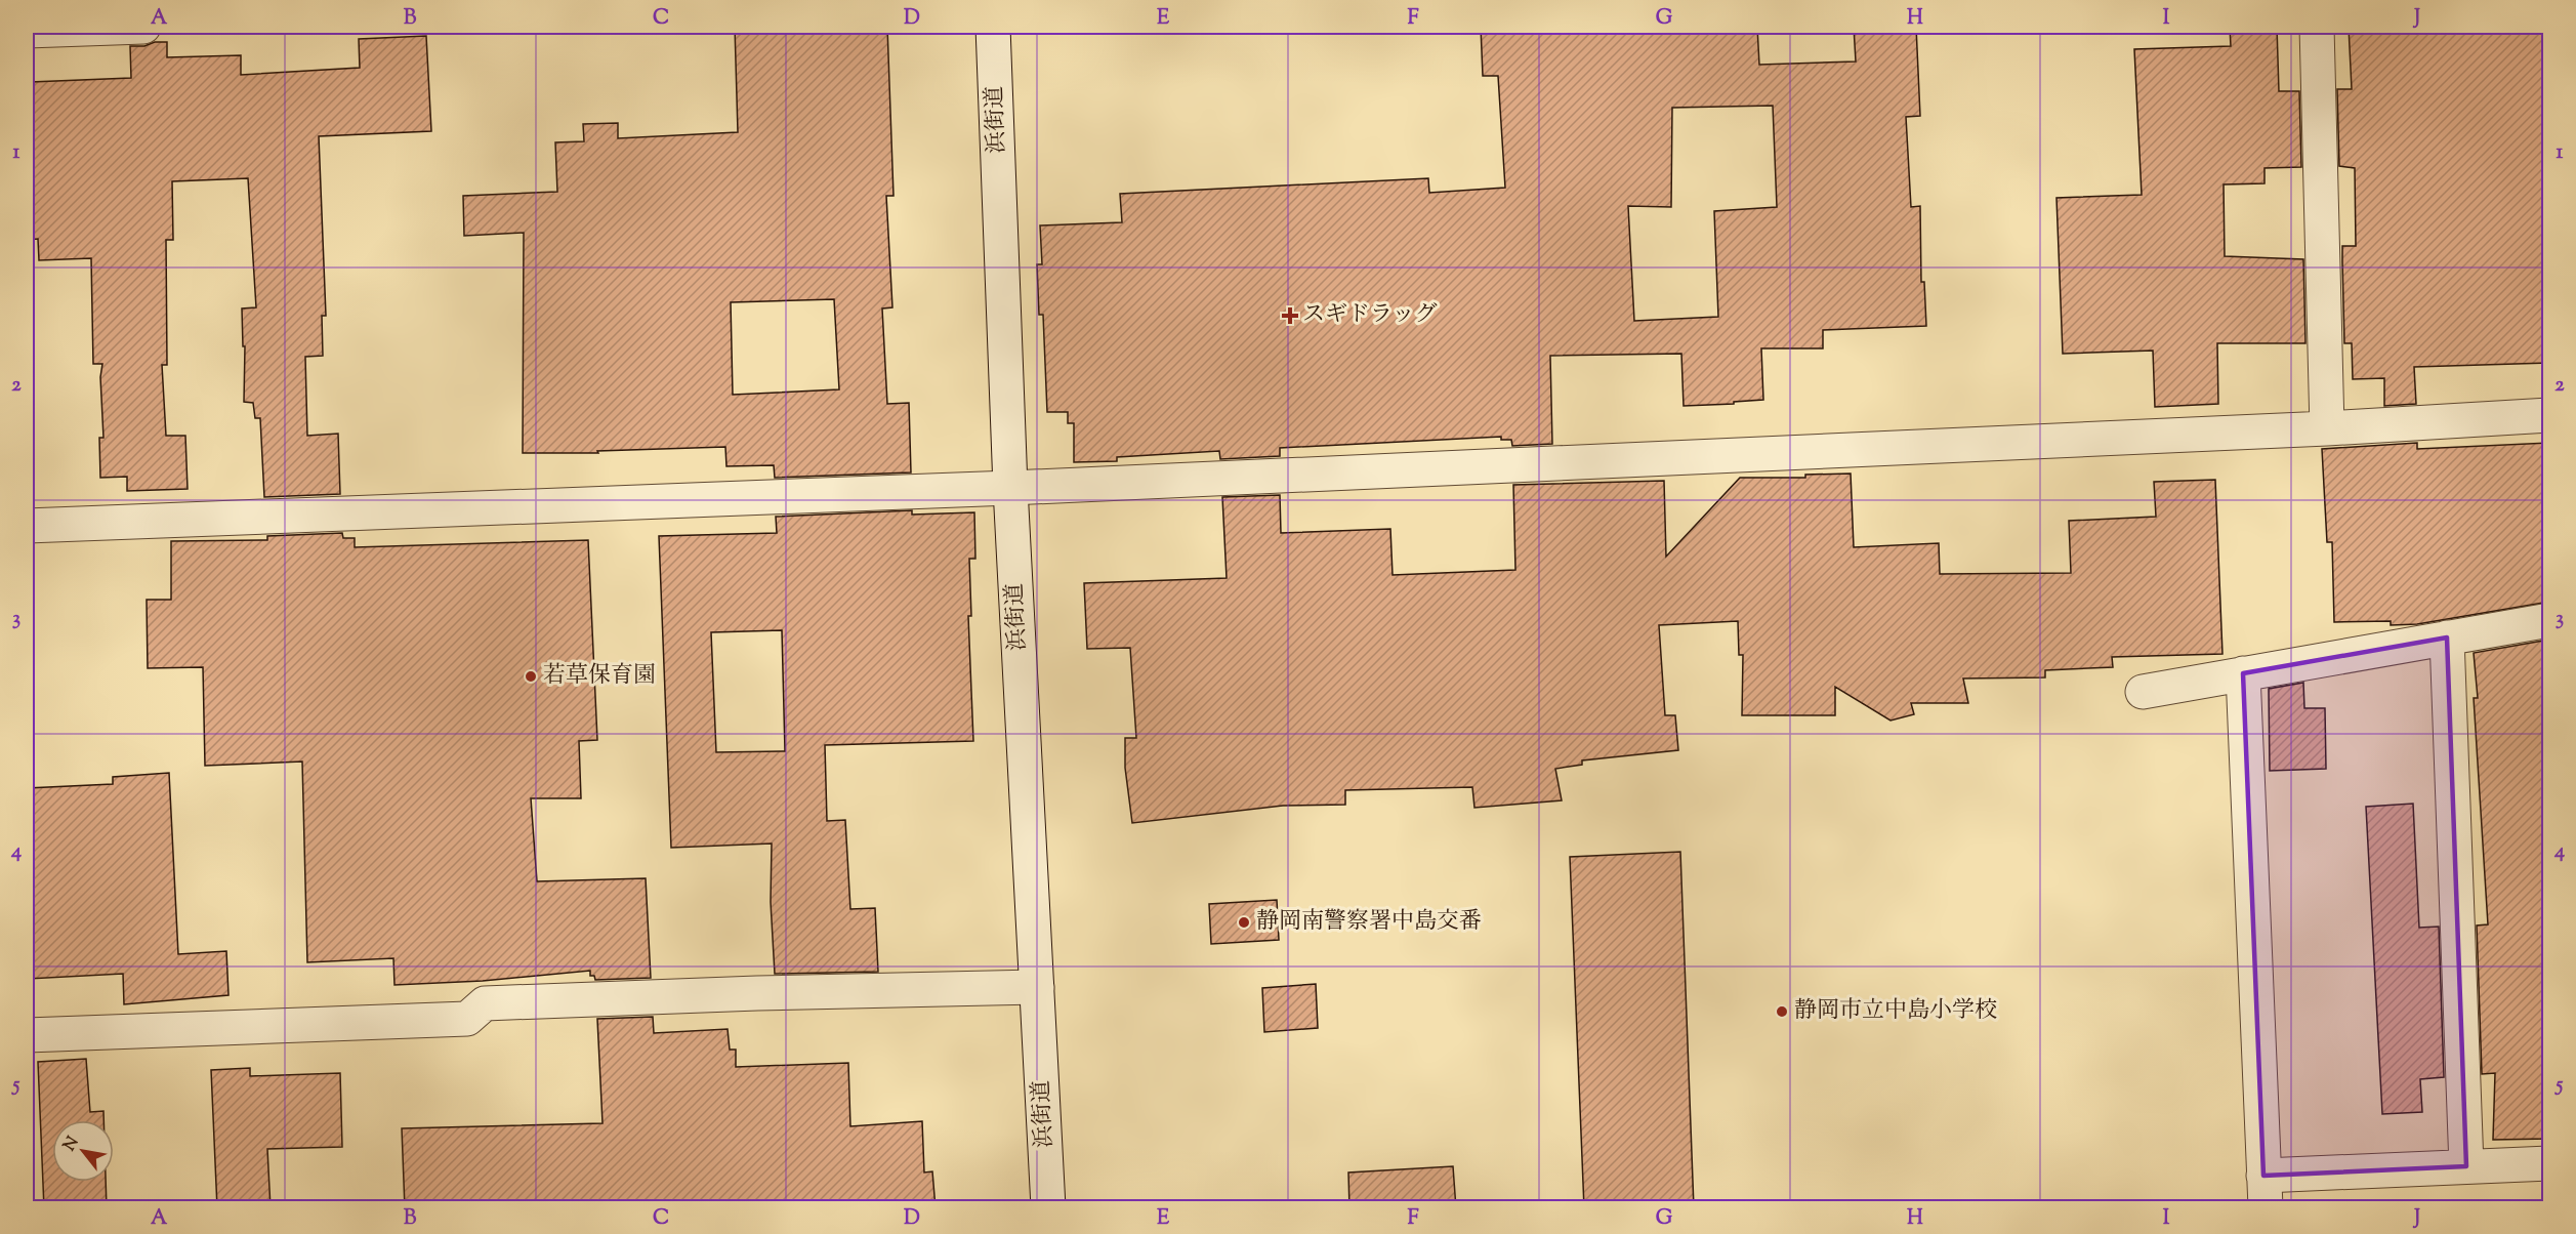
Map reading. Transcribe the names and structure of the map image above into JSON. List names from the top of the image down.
{
  "streets": {
    "street": ["浜街道"]
  },
  "places": {
    "health": ["スギドラッグ"],
    "other": ["若草保育園", "静岡南警察署中島交番", "静岡市立中島小学校"]
  },
  "north": "top left",
  "grid": {
    "columns": [
      "A",
      "B",
      "C",
      "D",
      "E",
      "F",
      "G",
      "H",
      "I",
      "J"
    ],
    "rows": [
      "1",
      "2",
      "3",
      "4",
      "5"
    ]
  }
}
